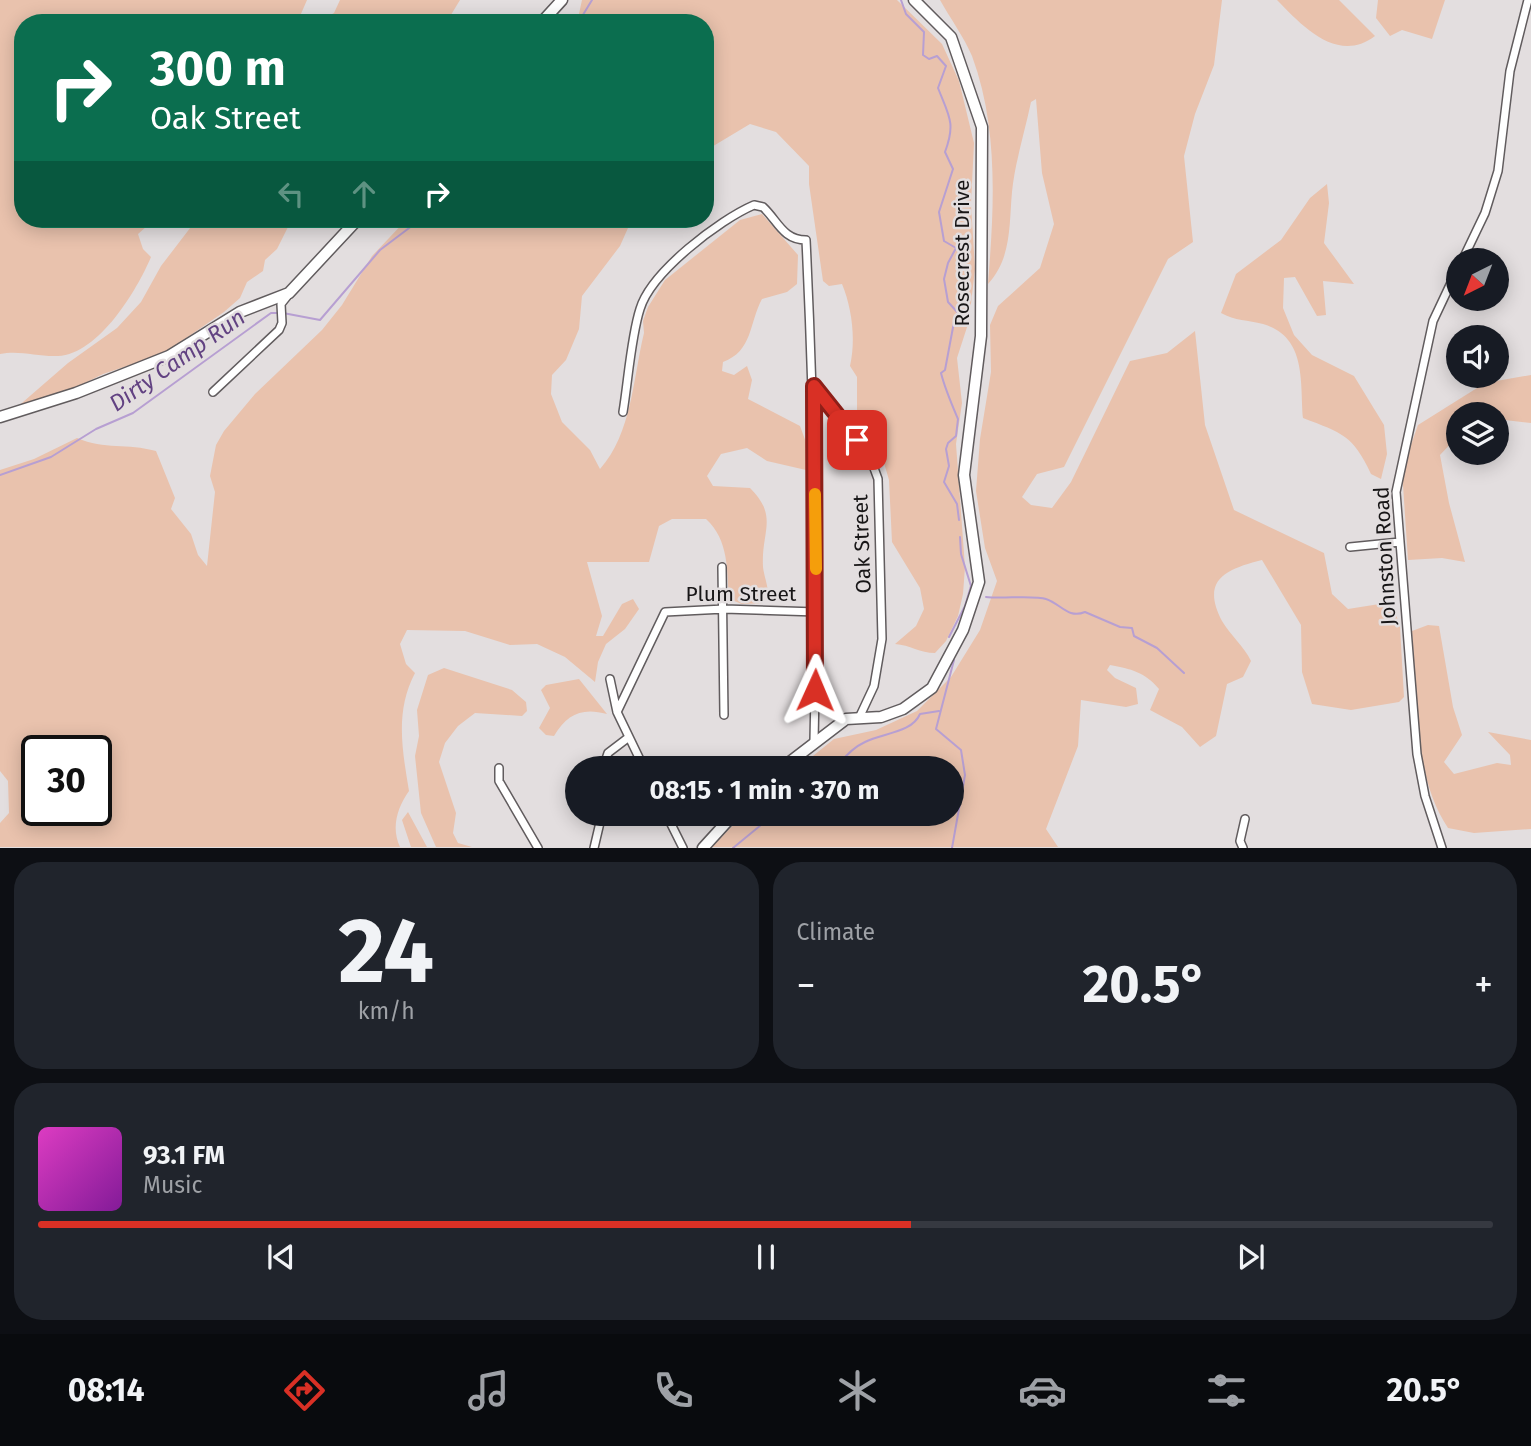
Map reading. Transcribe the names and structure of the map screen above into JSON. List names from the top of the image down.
{
  "streets": {
    "street": [
      "Rosecrest Drive",
      "Oak Street",
      "Johnston Road",
      "Plum Street"
    ]
  },
  "crossings": [
    ["Rosecrest Drive", "Oak Street"]
  ],
  "water": ["Dirty Camp Run"],
  "north": "bottom left",
  "page": {
    "turn": ["300 m", "Oak Street"],
    "limit": "30",
    "trip": "08:15 · 1 min · 370 m",
    "tile": [
      ["24", "km/h"],
      "Climate"
    ],
    "heat": ["−", "20.5°", "+"],
    "song": ["93.1 FM", "Music"],
    "tabs": ["08:14", "20.5°"]
  }
}
